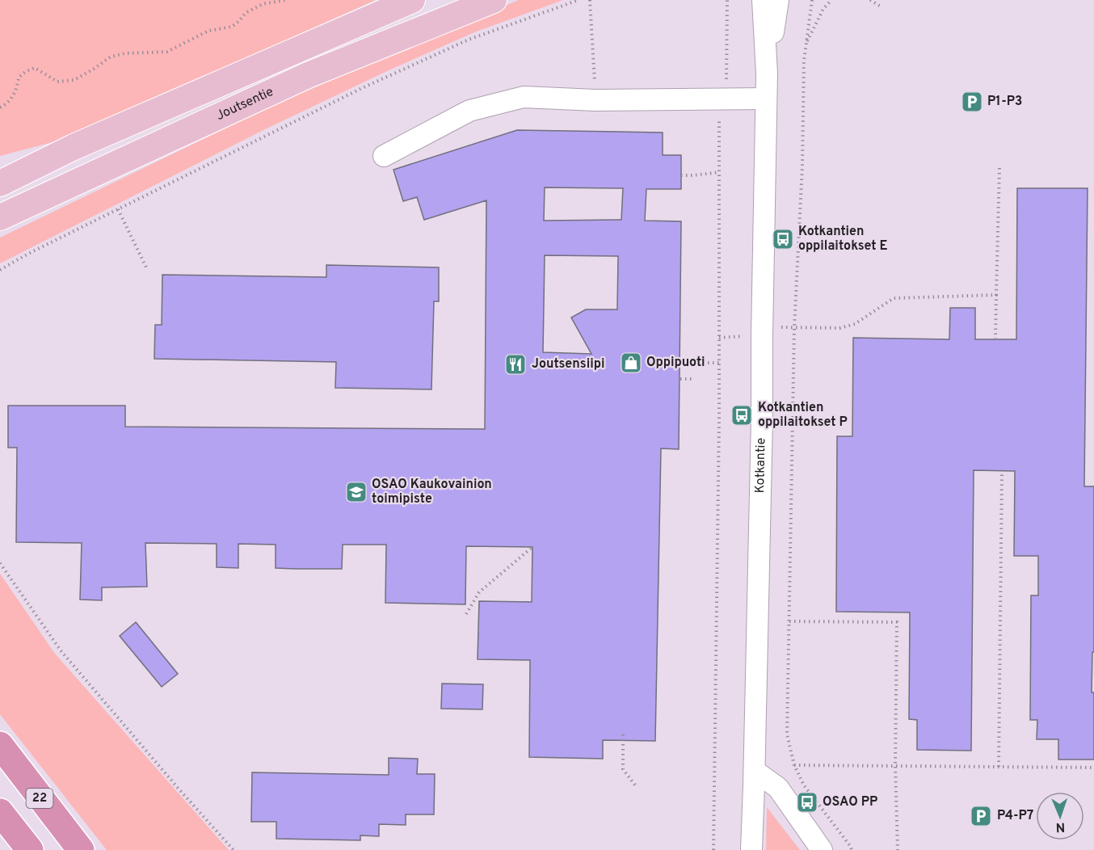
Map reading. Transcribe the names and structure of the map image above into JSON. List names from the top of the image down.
{
  "streets": {
    "highway": ["22"],
    "main road": ["Joutsentie"],
    "street": ["Kotkantie"]
  },
  "places": {
    "parking": ["P1-P3", "P4-P7"],
    "bus stop": ["Kotkantien oppilaitokset E", "Kotkantien oppilaitokset P", "OSAO PP"],
    "shop": ["Oppipuoti"],
    "restaurant": ["Joutsensiipi"],
    "school or university": ["OSAO Kaukovainion toimipiste"]
  },
  "north": "bottom"
}
